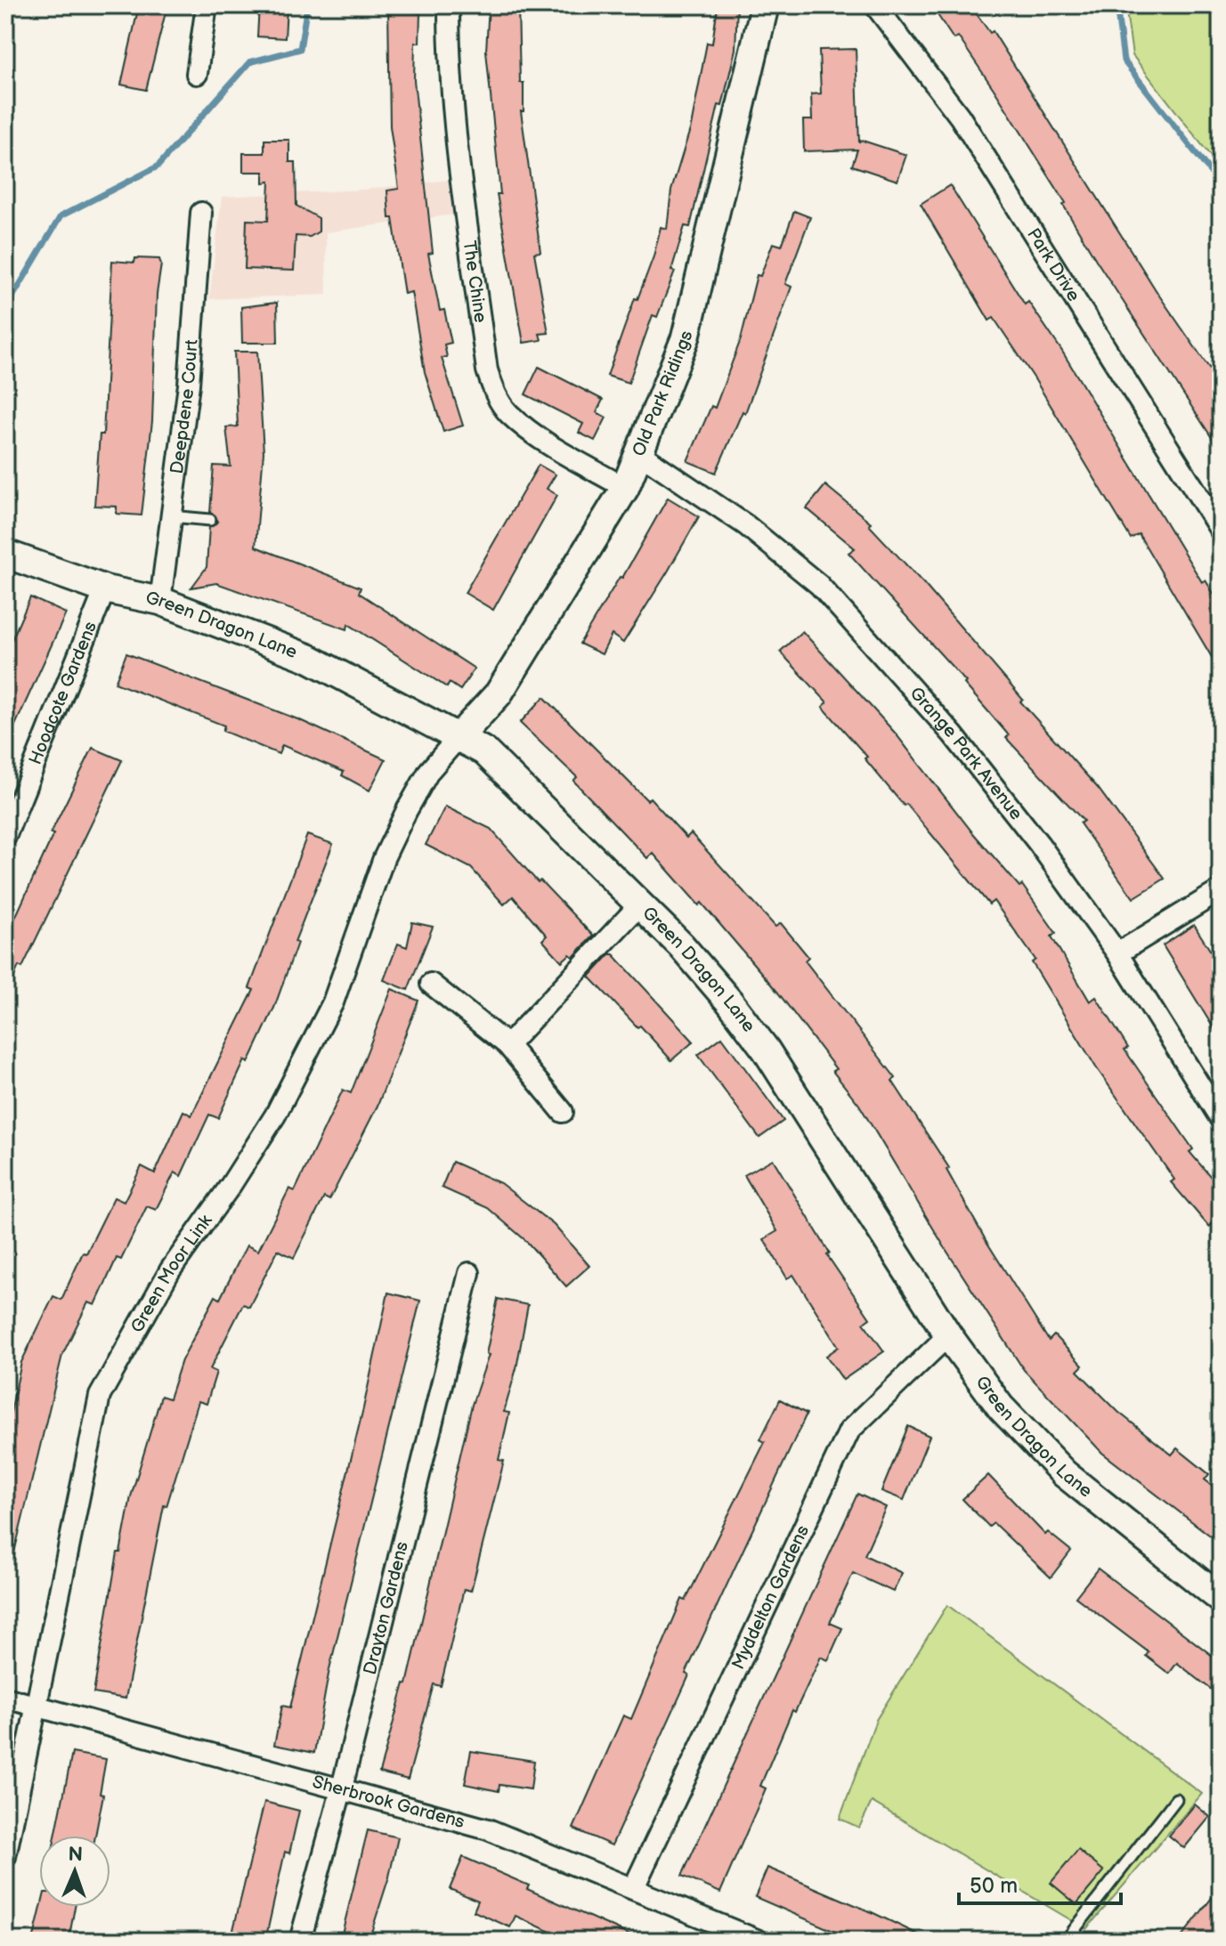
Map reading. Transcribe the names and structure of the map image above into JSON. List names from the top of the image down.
{
  "streets": {
    "street": [
      "Park Drive",
      "The Chine",
      "Old Park Ridings",
      "Deepdene Court",
      "Green Dragon Lane",
      "Hoodcote Gardens",
      "Grange Park Avenue",
      "Green Moor Link",
      "Myddelton Gardens",
      "Drayton Gardens",
      "Sherbrook Gardens"
    ]
  },
  "crossings": [
    ["The Chine", "Old Park Ridings"],
    ["Old Park Ridings", "Green Dragon Lane"],
    ["Old Park Ridings", "Grange Park Avenue"],
    ["Old Park Ridings", "Green Moor Link"],
    ["Deepdene Court", "Green Dragon Lane"],
    ["Green Dragon Lane", "Hoodcote Gardens"],
    ["Green Dragon Lane", "Green Moor Link"],
    ["Green Dragon Lane", "Myddelton Gardens"],
    ["Green Moor Link", "Sherbrook Gardens"],
    ["Myddelton Gardens", "Sherbrook Gardens"],
    ["Drayton Gardens", "Sherbrook Gardens"]
  ],
  "scale_bar": "50 m",
  "north": "top"
}
